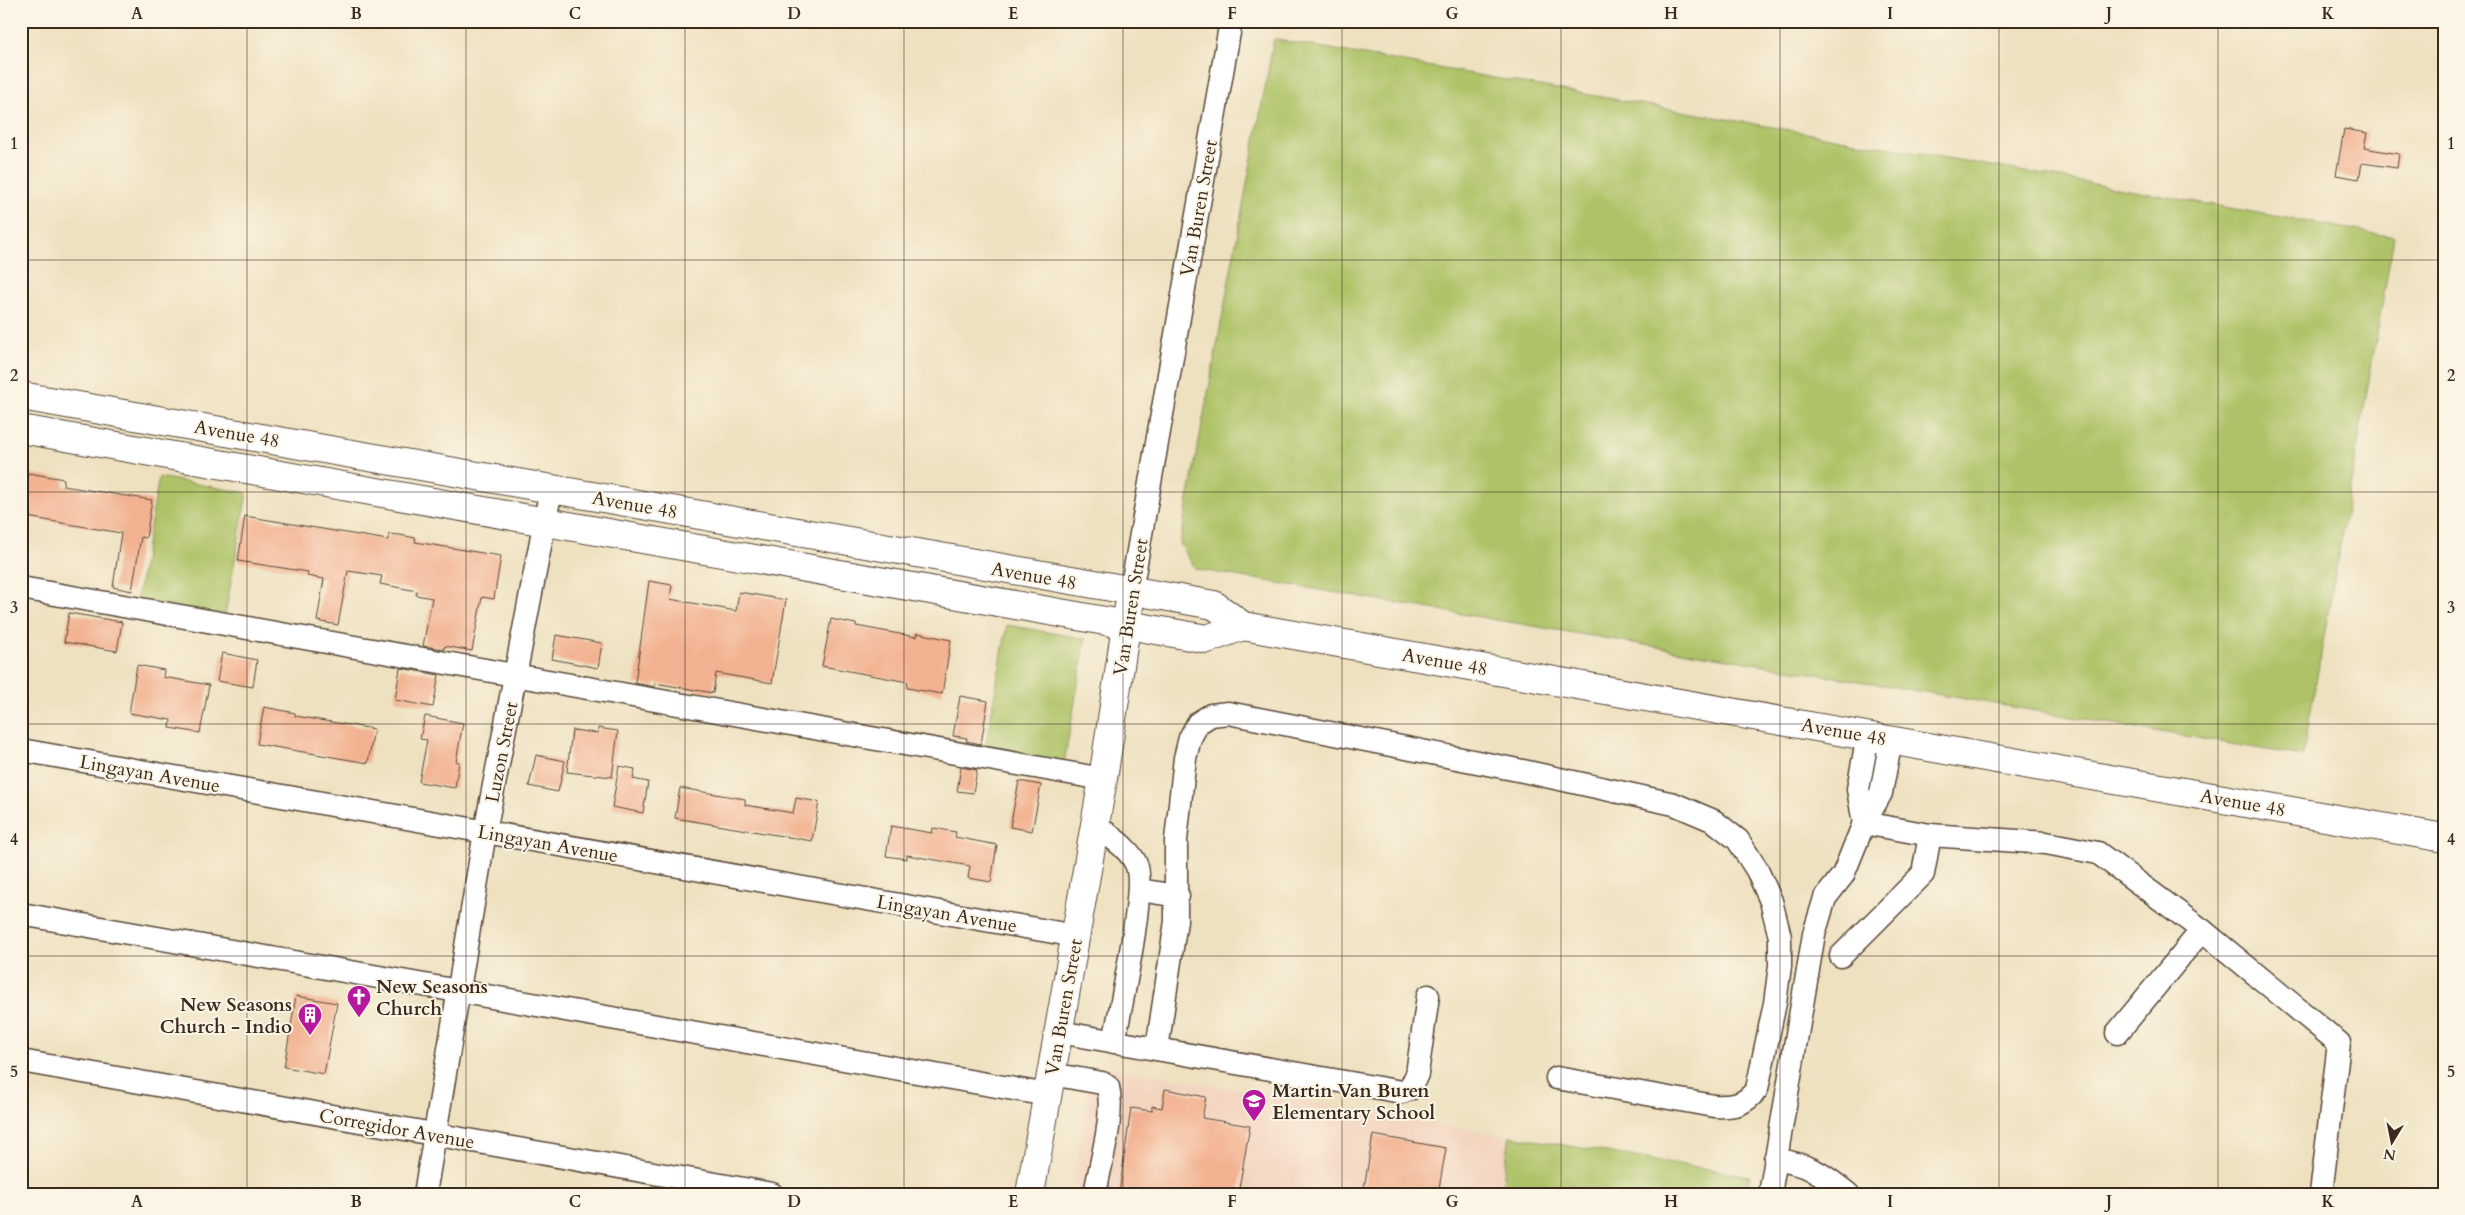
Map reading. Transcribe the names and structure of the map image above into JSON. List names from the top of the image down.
{
  "streets": {
    "main road": ["Van Buren Street", "Avenue 48"],
    "street": ["Luzon Street", "Lingayan Avenue", "Corregidor Avenue"]
  },
  "crossings": [
    ["Van Buren Street", "Avenue 48"],
    ["Van Buren Street", "Lingayan Avenue"],
    ["Avenue 48", "Luzon Street"],
    ["Luzon Street", "Lingayan Avenue"],
    ["Luzon Street", "Corregidor Avenue"]
  ],
  "places": {
    "church": ["New Seasons Church"],
    "building": ["New Seasons Church - Indio"],
    "school or university": ["Martin Van Buren Elementary School"]
  },
  "north": "bottom",
  "grid": {
    "columns": [
      "A",
      "B",
      "C",
      "D",
      "E",
      "F",
      "G",
      "H",
      "I",
      "J",
      "K"
    ],
    "rows": [
      "1",
      "2",
      "3",
      "4",
      "5"
    ]
  }
}
